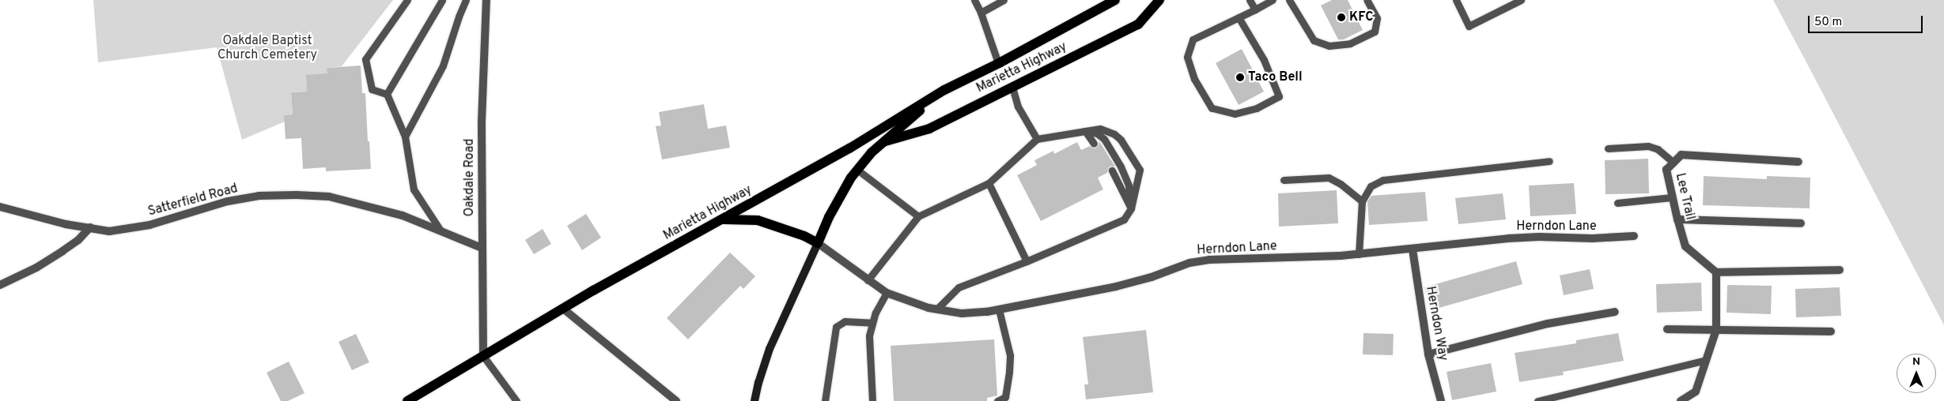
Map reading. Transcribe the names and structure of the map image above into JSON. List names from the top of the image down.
{
  "streets": {
    "main road": ["Marietta Highway"],
    "street": [
      "Oakdale Road",
      "Lee Trail",
      "Satterfield Road",
      "Herndon Lane",
      "Herndon Way"
    ]
  },
  "crossings": [
    ["Marietta Highway", "Oakdale Road"],
    ["Marietta Highway", "Herndon Lane"],
    ["Oakdale Road", "Satterfield Road"],
    ["Herndon Lane", "Herndon Way"]
  ],
  "parks": ["Oakdale Baptist Church Cemetery"],
  "places": ["KFC", "Taco Bell"],
  "scale_bar": "50 m",
  "north": "top"
}
